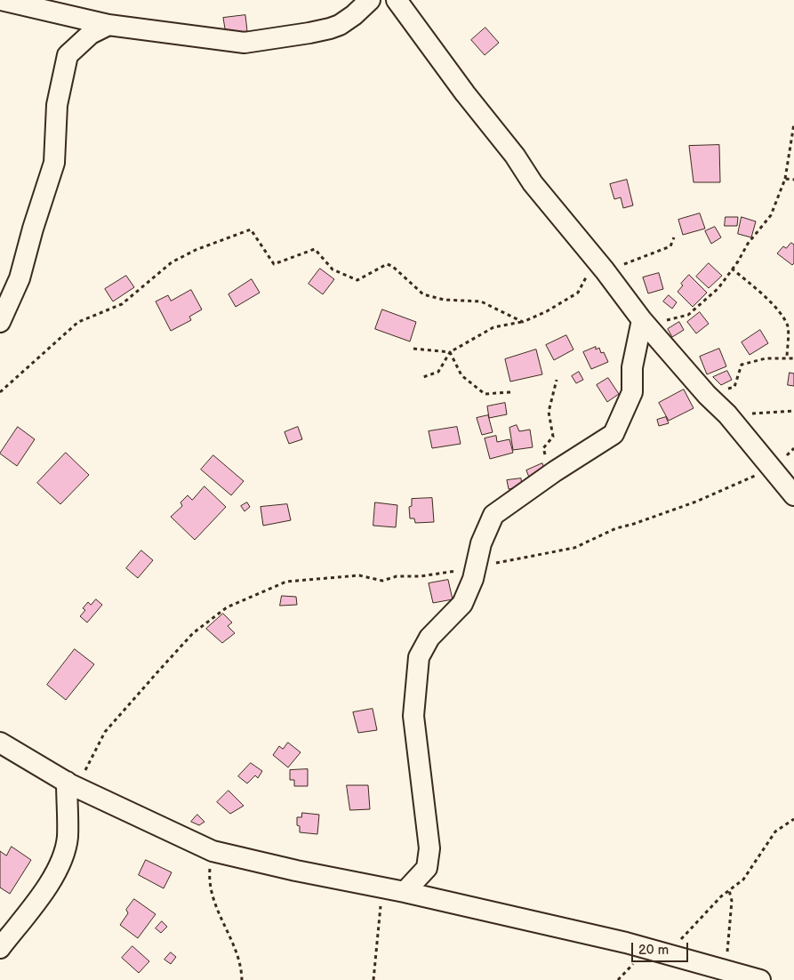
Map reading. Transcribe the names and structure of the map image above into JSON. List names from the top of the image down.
{
  "scale_bar": "20 m"
}
